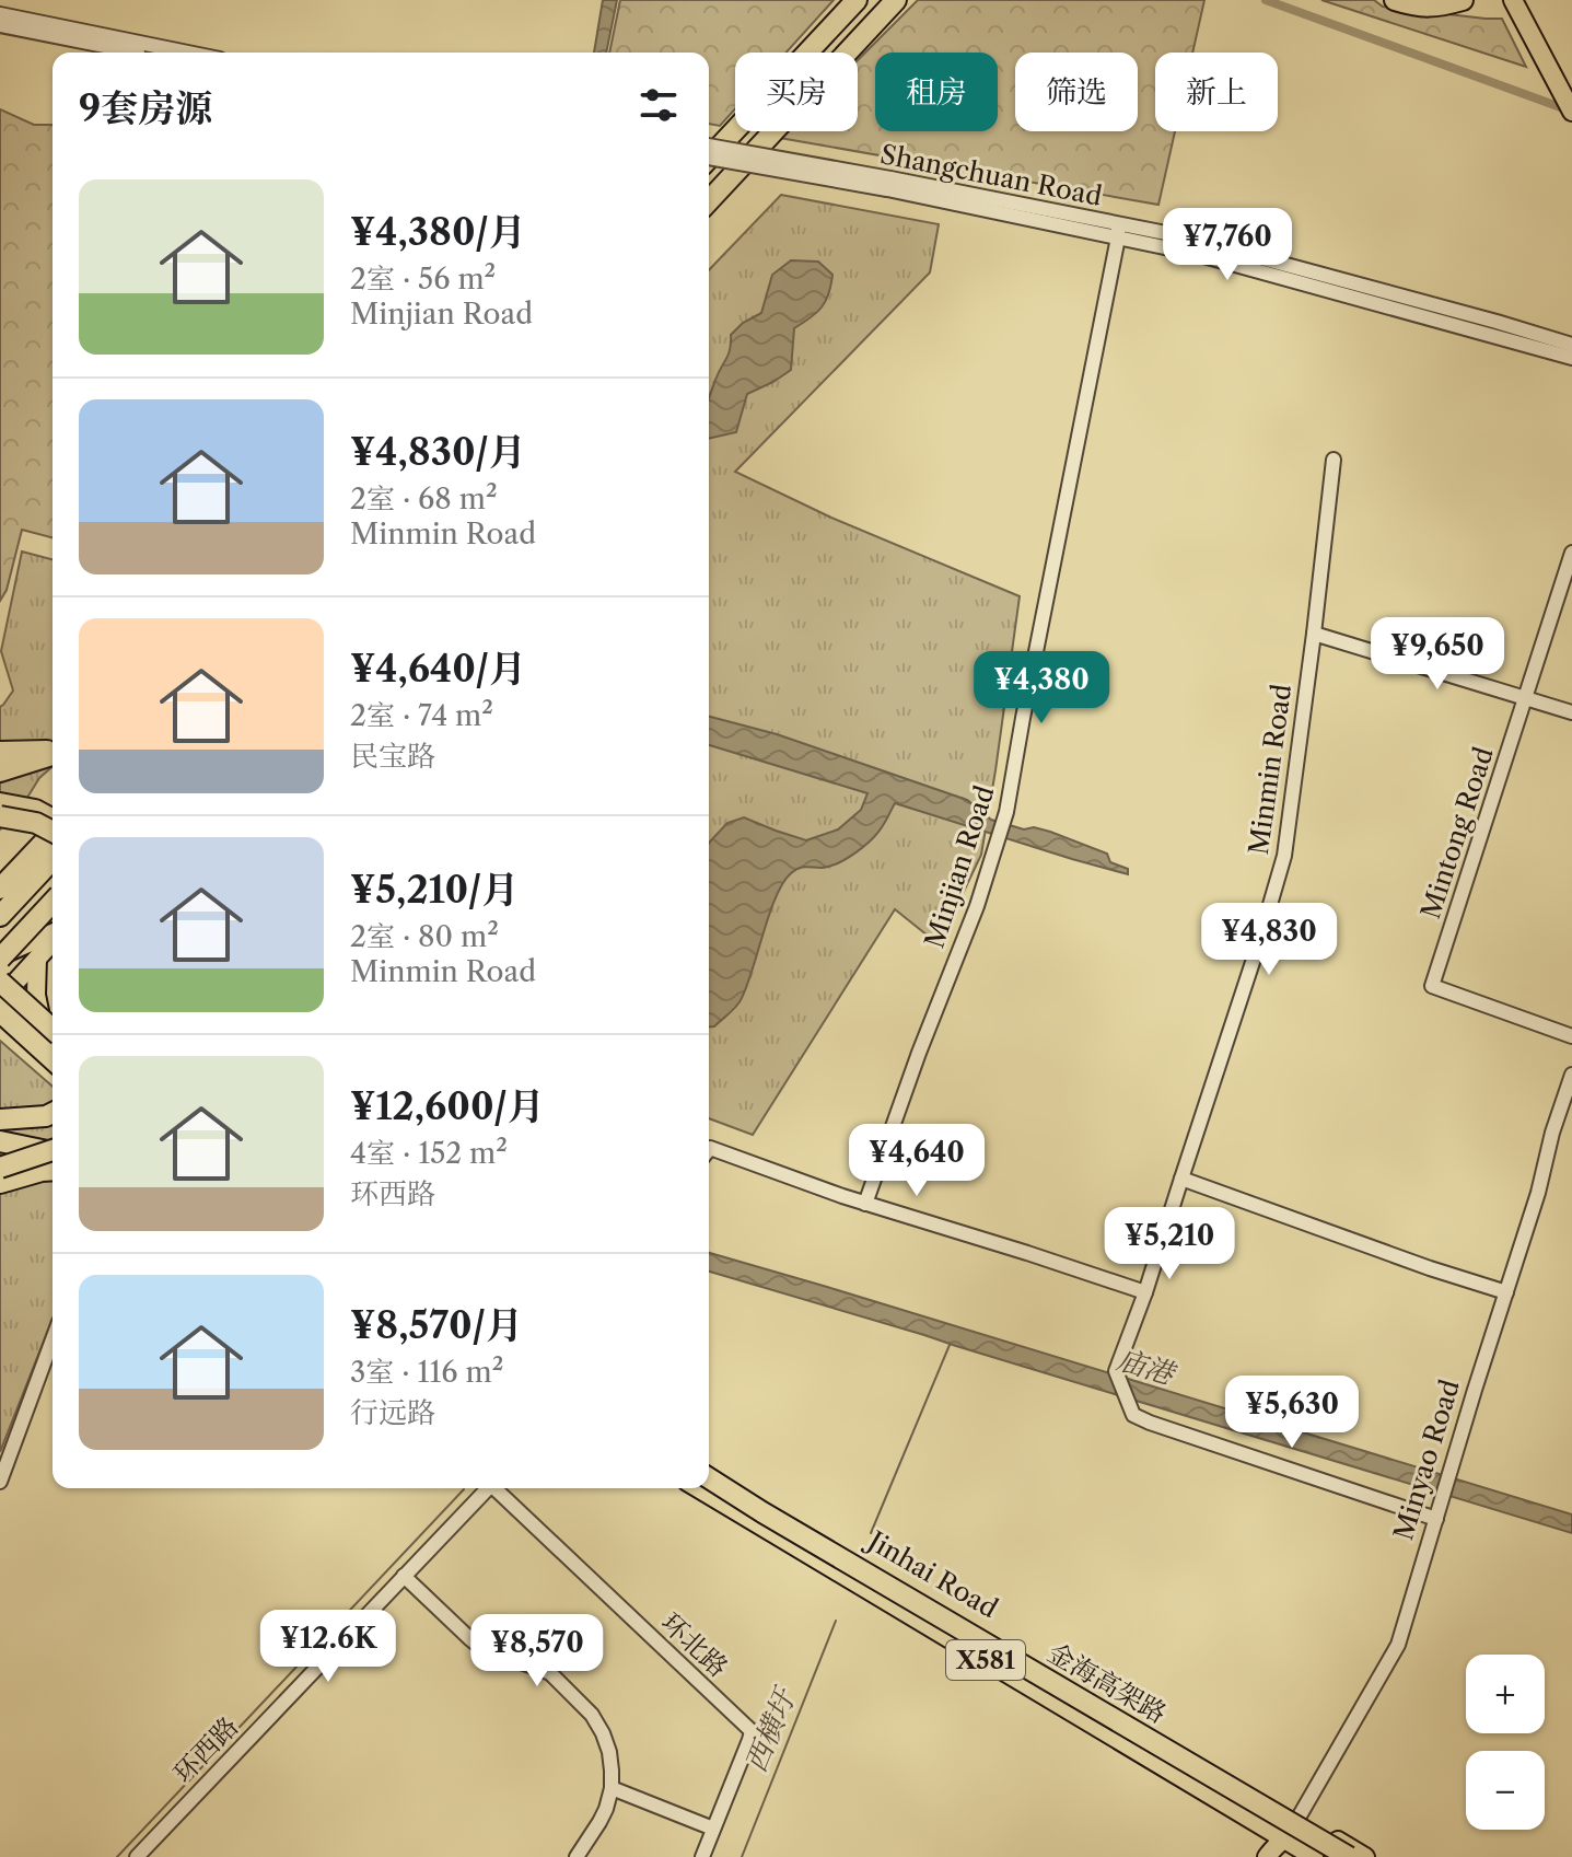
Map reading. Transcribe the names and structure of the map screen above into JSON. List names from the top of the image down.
{
  "streets": {
    "highway": ["金海高架路"],
    "main road": ["Minyao Road", "Jinhai Road", "X581"],
    "street": [
      "Shangchuan Road",
      "Minmin Road",
      "Mintong Road",
      "Minjian Road",
      "环北路",
      "环西路"
    ]
  },
  "crossings": [
    ["Shangchuan Road", "Minjian Road"],
    ["Minmin Road", "Minyao Road"],
    ["Minyao Road", "Jinhai Road"]
  ],
  "water": ["庙港", "西横圩"],
  "page": {
    "chip": [
      "买房",
      "租房",
      "筛选",
      "新上"
    ],
    "heading": "9套房源",
    "list": [
      {
        "name": "¥4,380/月",
        "note": "2室 · 56 m² · Minjian Road"
      },
      {
        "name": "¥4,830/月",
        "note": "2室 · 68 m² · Minmin Road"
      },
      {
        "name": "¥4,640/月",
        "note": "2室 · 74 m² · 民宝路"
      },
      {
        "name": "¥5,210/月",
        "note": "2室 · 80 m² · Minmin Road"
      },
      {
        "name": "¥12,600/月",
        "note": "4室 · 152 m² · 环西路"
      },
      {
        "name": "¥8,570/月",
        "note": "3室 · 116 m² · 行远路"
      }
    ],
    "price": [
      "¥7,760",
      "¥9,650",
      "¥4,380",
      "¥4,830",
      "¥4,640",
      "¥5,210",
      "¥5,630",
      "¥12.6K",
      "¥8,570"
    ],
    "map_buttons": ["+", "−"]
  }
}
